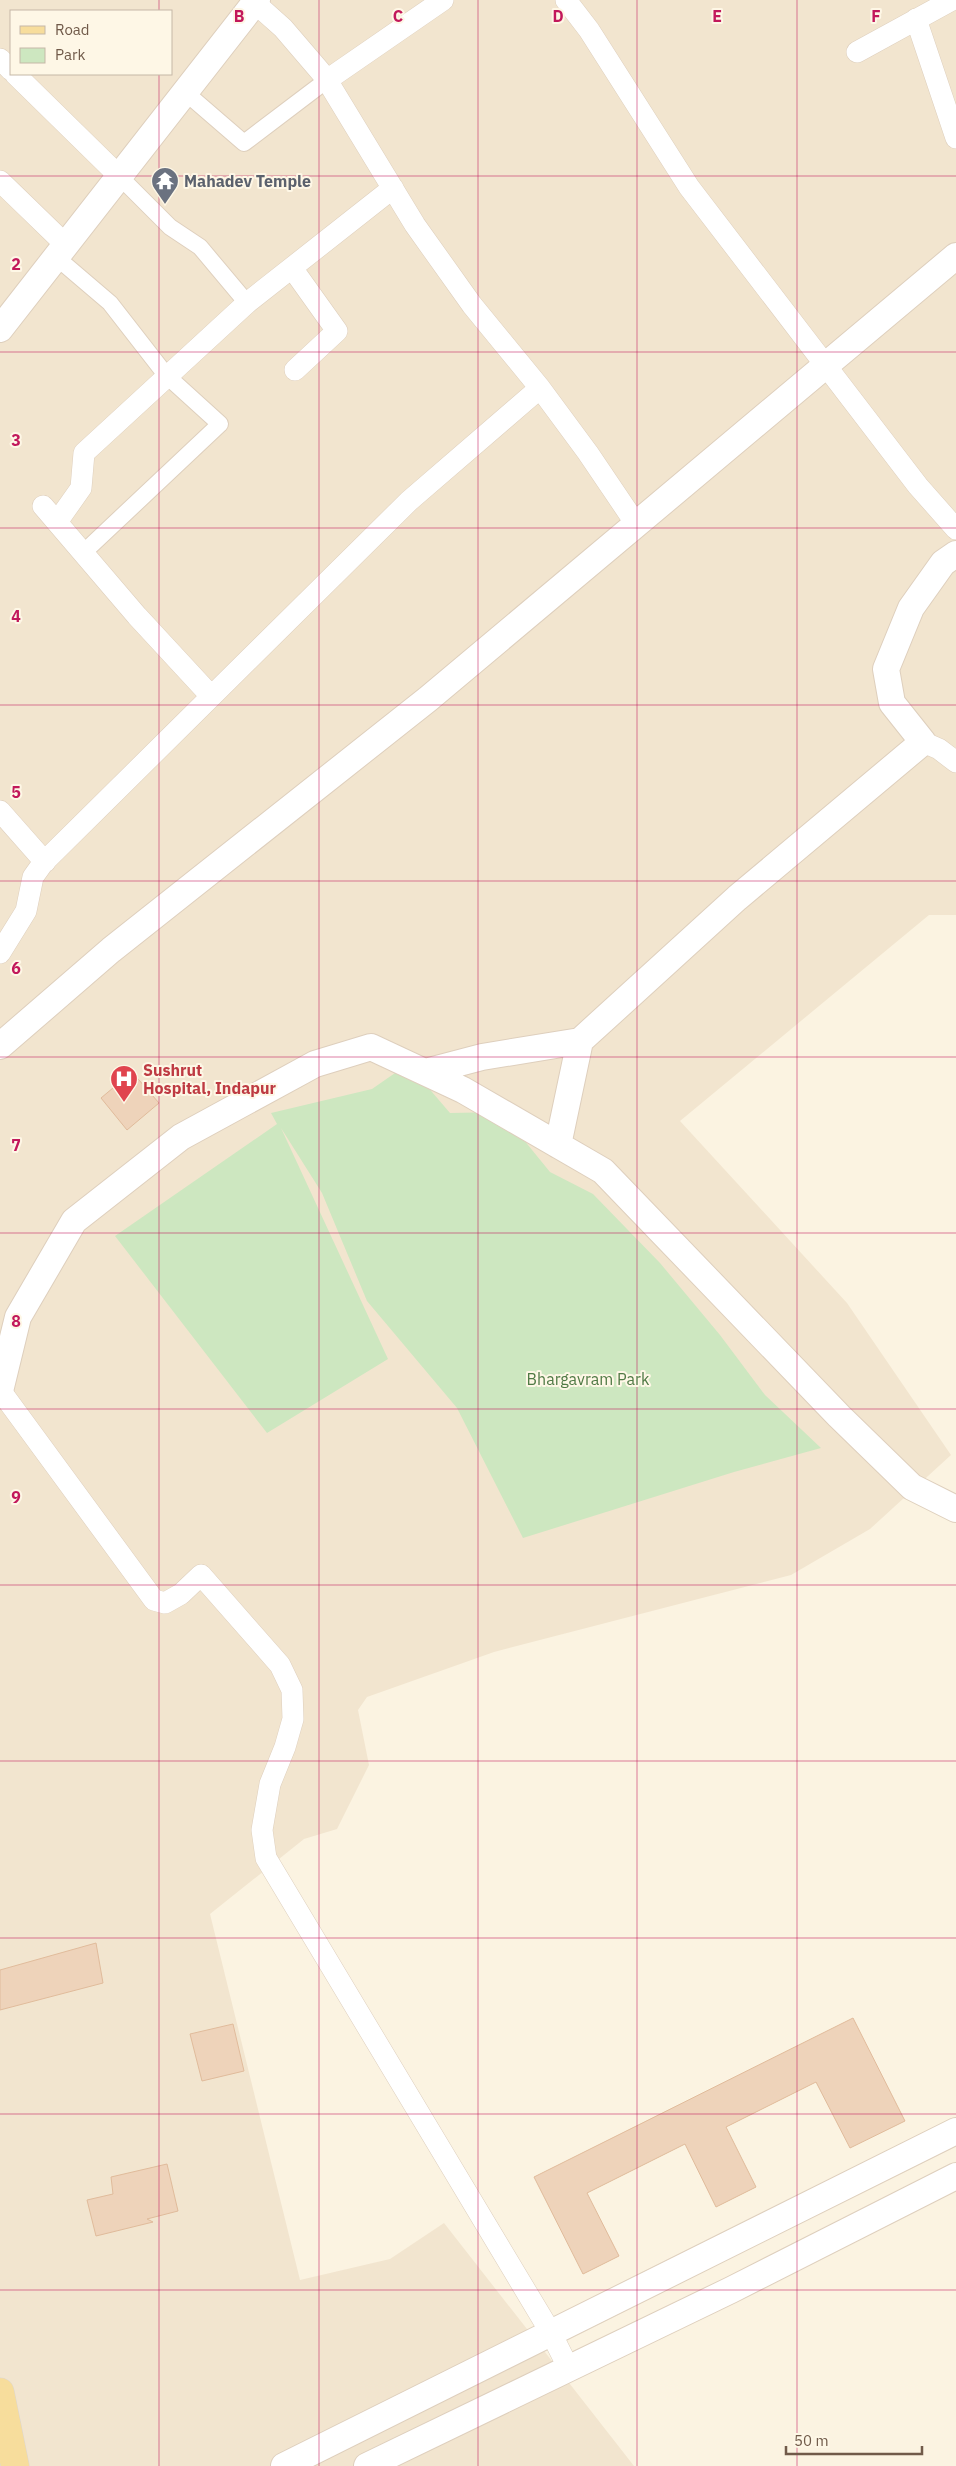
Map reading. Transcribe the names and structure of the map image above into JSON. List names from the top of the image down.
{
  "parks": ["Bhargavram Park"],
  "places": {
    "temple": ["Mahadev Temple"],
    "hospital": ["Sushrut Hospital, Indapur"]
  },
  "legend": ["Road", "Park"],
  "scale_bar": "50 m",
  "grid": {
    "columns": [
      "B",
      "C",
      "D",
      "E",
      "F"
    ],
    "rows": [
      "2",
      "3",
      "4",
      "5",
      "6",
      "7",
      "8",
      "9"
    ]
  }
}
